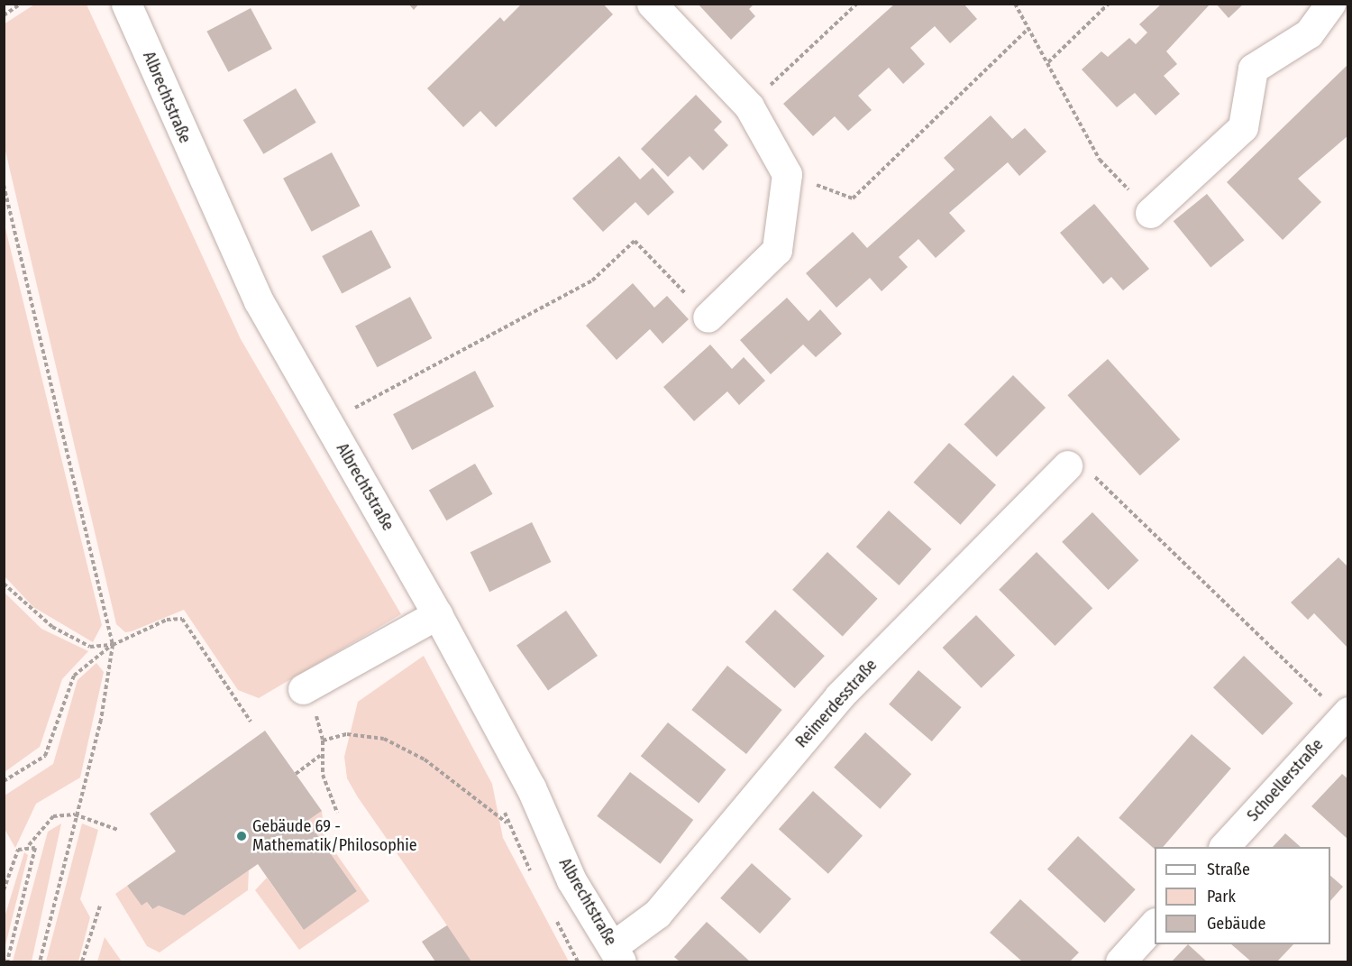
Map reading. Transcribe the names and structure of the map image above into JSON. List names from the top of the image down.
{
  "streets": {
    "street": ["Albrechtstraße", "Reimerdesstraße", "Schoellerstraße"]
  },
  "crossings": [
    ["Albrechtstraße", "Reimerdesstraße"]
  ],
  "places": ["Gebäude 69 - Mathematik/Philosophie"],
  "legend": ["Straße", "Park", "Gebäude"]
}
